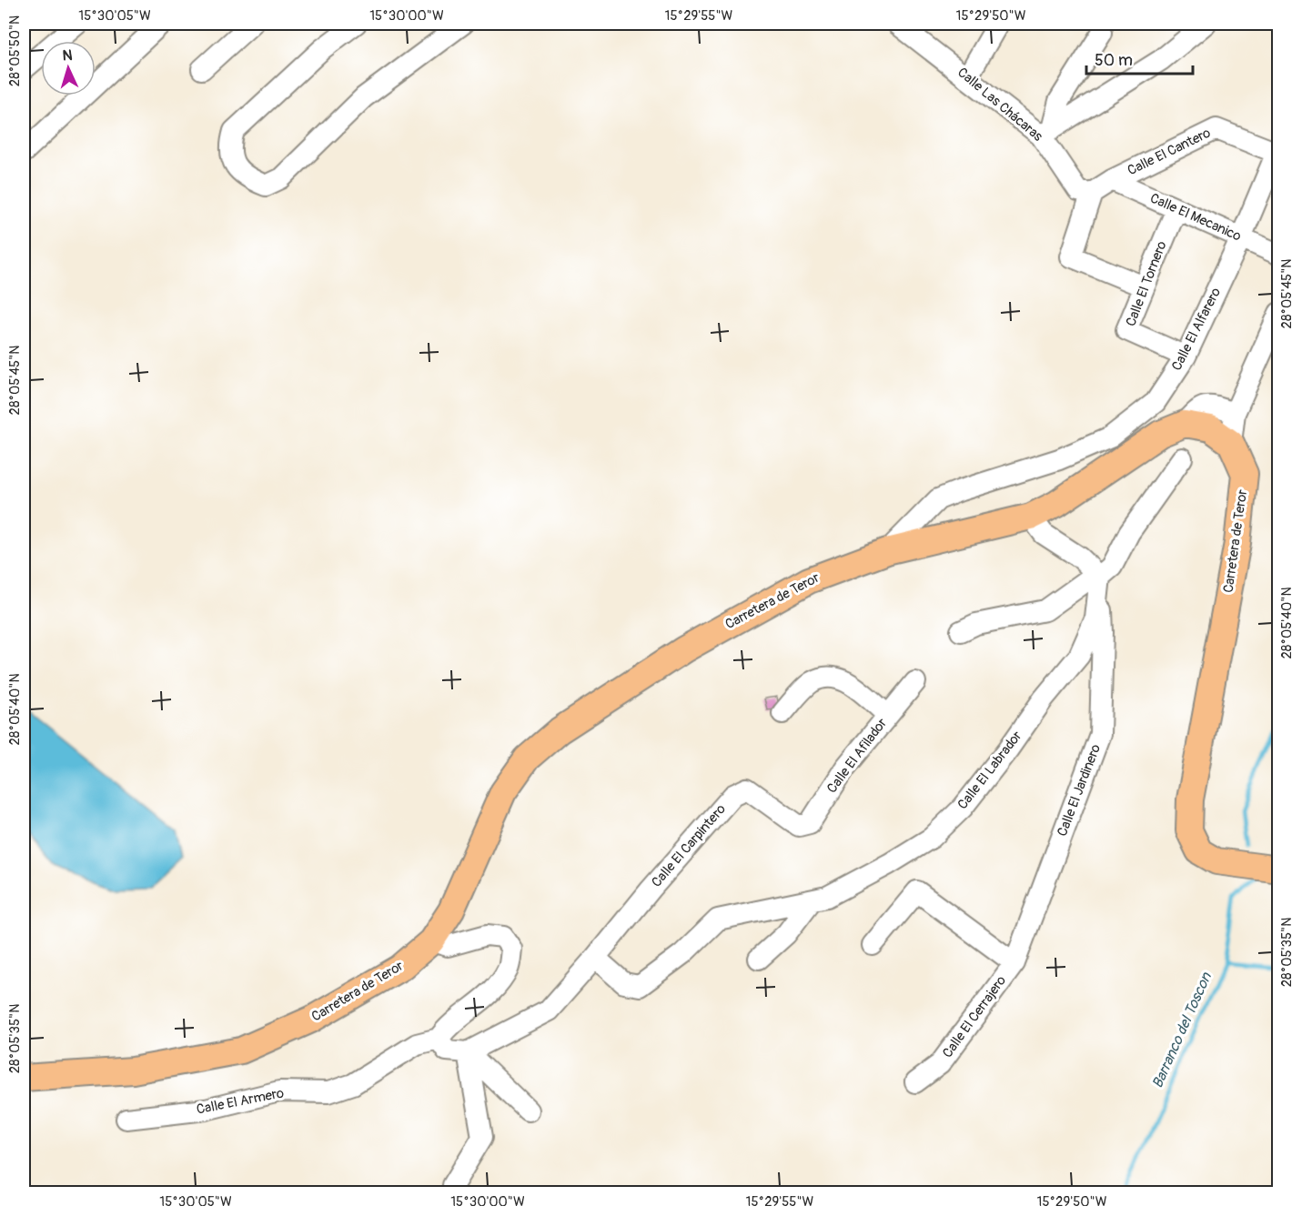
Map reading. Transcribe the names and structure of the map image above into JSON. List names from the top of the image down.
{
  "streets": {
    "main road": ["Carretera de Teror"],
    "street": [
      "Calle Las Chácaras",
      "Calle El Cantero",
      "Calle El Mecanico",
      "Calle El Tornero",
      "Calle El Alfarero",
      "Calle El Afilador",
      "Calle El Labrador",
      "Calle El Jardinero",
      "Calle El Carpintero",
      "Calle El Cerrajero",
      "Calle El Armero"
    ]
  },
  "crossings": [
    ["Calle Las Chácaras", "Calle El Cantero"],
    ["Calle El Cantero", "Calle El Mecanico"],
    ["Calle El Cantero", "Calle El Alfarero"],
    ["Calle El Mecanico", "Calle El Tornero"],
    ["Calle El Mecanico", "Calle El Alfarero"],
    ["Calle El Tornero", "Calle El Alfarero"],
    ["Calle El Alfarero", "Carretera de Teror"],
    ["Calle El Afilador", "Calle El Carpintero"],
    ["Calle El Labrador", "Calle El Jardinero"],
    ["Calle El Labrador", "Calle El Carpintero"],
    ["Calle El Jardinero", "Calle El Cerrajero"]
  ],
  "water": ["Barranco del Toscon"],
  "scale_bar": "50 m",
  "north": "top",
  "coordinates": [
    "15°30'05\"W",
    "15°30'00\"W",
    "15°29'55\"W",
    "15°29'50\"W",
    "28°05'50\"N",
    "28°05'45\"N",
    "28°05'40\"N",
    "28°05'35\"N"
  ]
}
